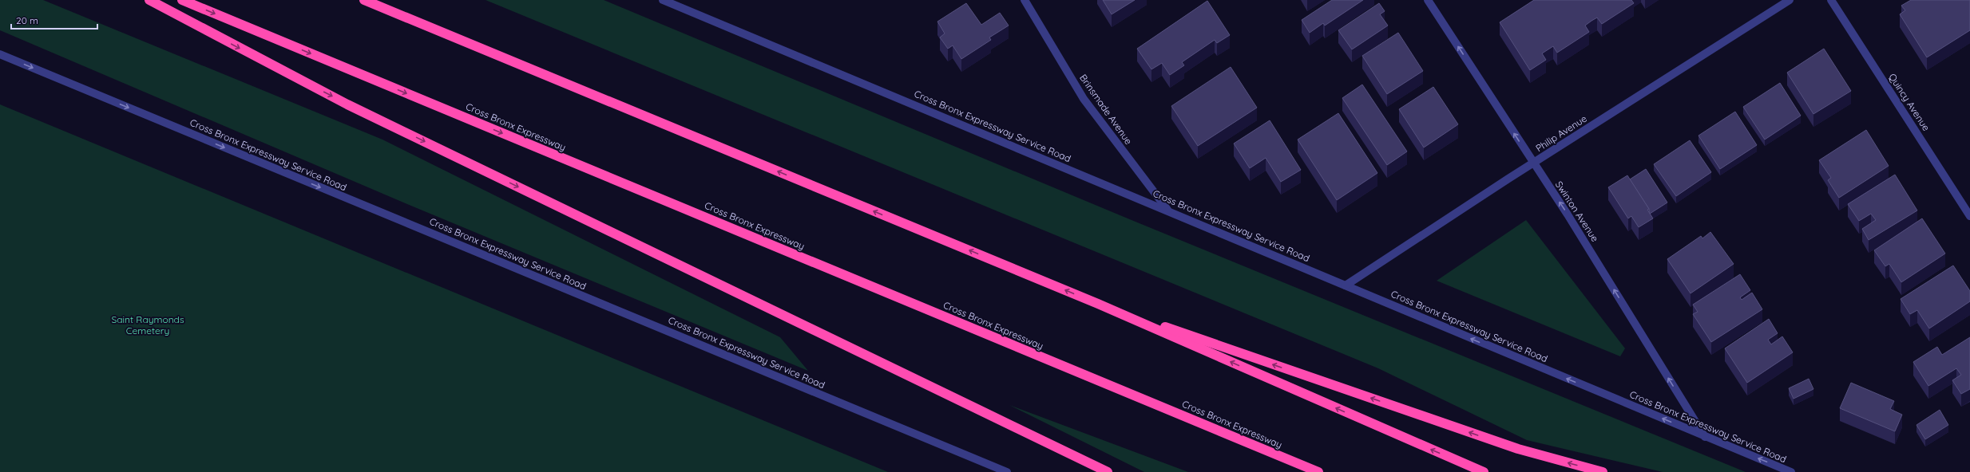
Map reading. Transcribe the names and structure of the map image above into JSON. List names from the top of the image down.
{
  "streets": {
    "highway": ["Cross Bronx Expressway"],
    "street": [
      "Quincy Avenue",
      "Brinsmade Avenue",
      "Cross Bronx Expressway Service Road",
      "Philip Avenue",
      "Swinton Avenue"
    ]
  },
  "crossings": [
    ["Brinsmade Avenue", "Cross Bronx Expressway Service Road"],
    ["Cross Bronx Expressway Service Road", "Philip Avenue"],
    ["Cross Bronx Expressway Service Road", "Swinton Avenue"],
    ["Philip Avenue", "Swinton Avenue"]
  ],
  "one_way": ["Swinton Avenue"],
  "parks": ["Saint Raymonds Cemetery"],
  "scale_bar": "20 m"
}
